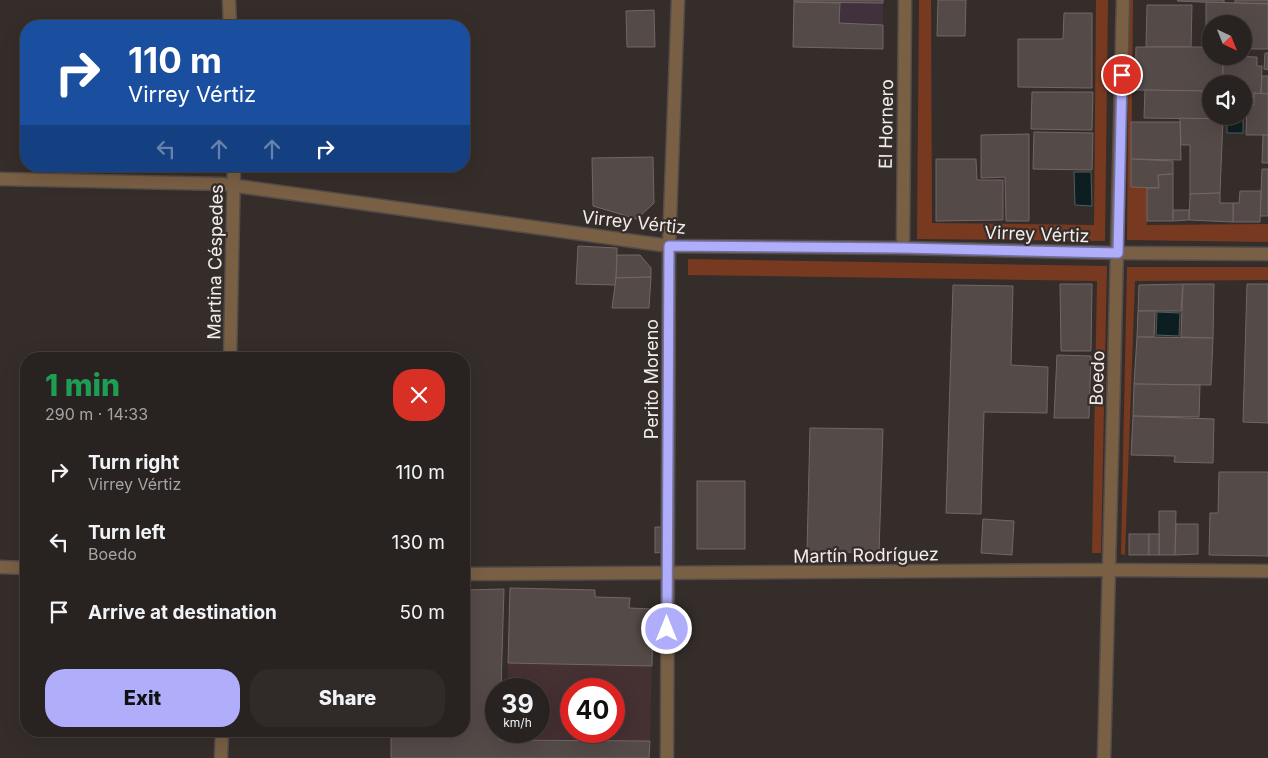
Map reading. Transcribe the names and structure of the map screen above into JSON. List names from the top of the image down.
{
  "streets": {
    "street": [
      "El Hornero",
      "Virrey Vértiz",
      "Martina Céspedes",
      "Boedo",
      "Perito Moreno",
      "Martín Rodríguez"
    ]
  },
  "crossings": [
    ["El Hornero", "Virrey Vértiz"],
    ["Virrey Vértiz", "Martina Céspedes"],
    ["Virrey Vértiz", "Boedo"],
    ["Virrey Vértiz", "Perito Moreno"],
    ["Boedo", "Martín Rodríguez"],
    ["Perito Moreno", "Martín Rodríguez"]
  ],
  "north": "bottom right",
  "page": {
    "turn": ["110 m", "Virrey Vértiz"],
    "heading": ["1 min", "290 m · 14:33"],
    "list": [
      {
        "name": "Turn right",
        "note": "Virrey Vértiz",
        "value": "110 m"
      },
      {
        "name": "Turn left",
        "note": "Boedo",
        "value": "130 m"
      },
      {
        "name": "Arrive at destination",
        "value": "50 m"
      }
    ],
    "buttons": ["Exit", "Share"],
    "speed": "39 km/h",
    "limit": "40"
  }
}
